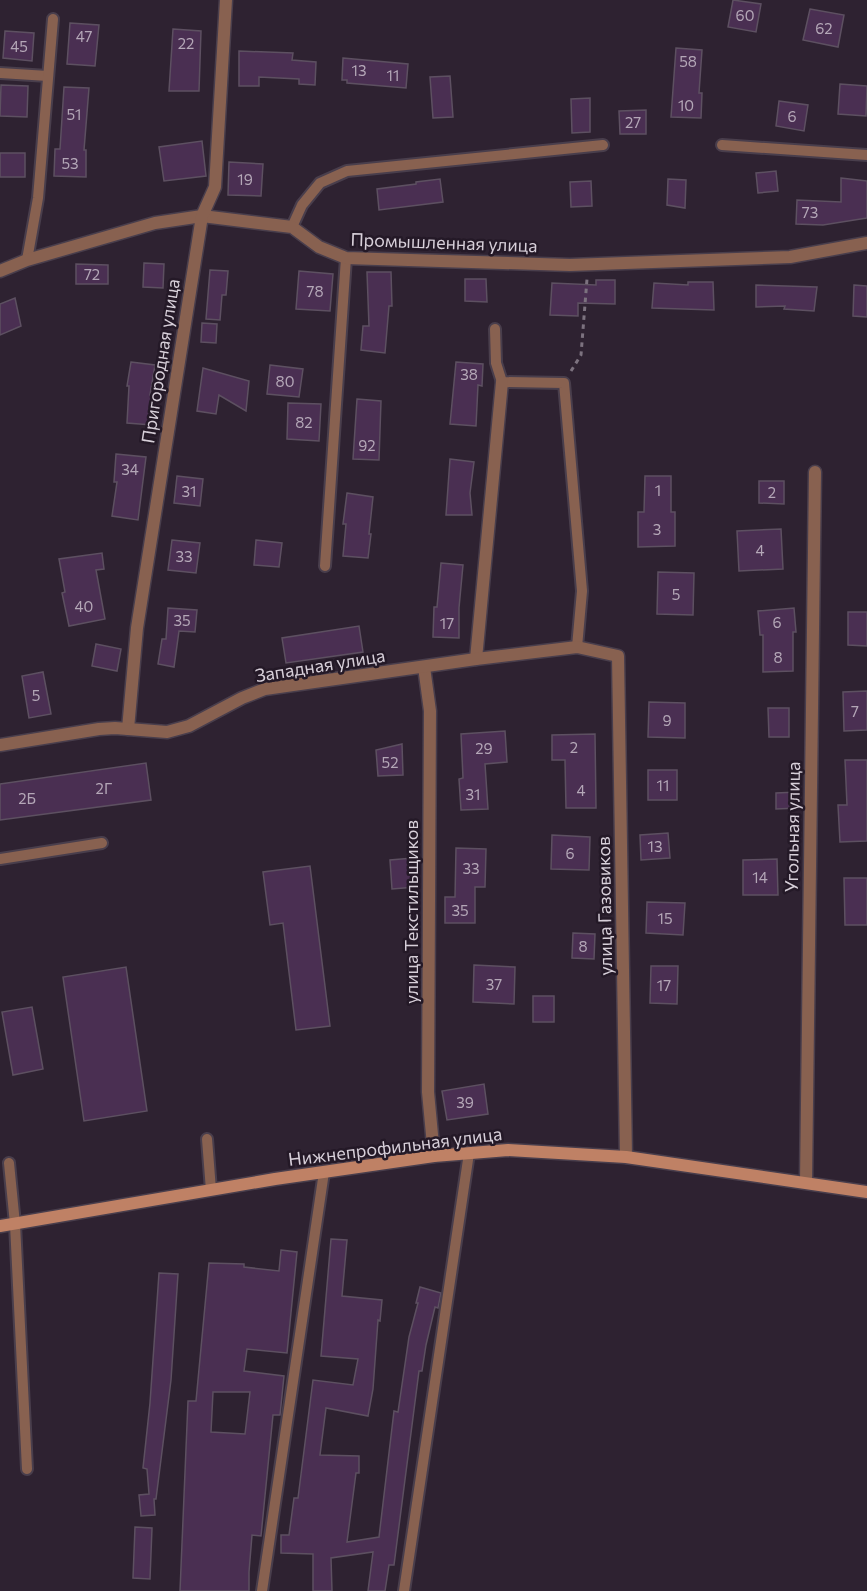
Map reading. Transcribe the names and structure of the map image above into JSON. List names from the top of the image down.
{
  "streets": {
    "street": [
      "Промышленная улица",
      "Пригородная улица",
      "Западная улица",
      "Угольная улица",
      "улица Газовиков",
      "улица Текстильщиков",
      "Нижнепрофильная улица"
    ]
  },
  "crossings": [
    ["Промышленная улица", "Пригородная улица"],
    ["Пригородная улица", "Западная улица"],
    ["Западная улица", "улица Газовиков"],
    ["Западная улица", "улица Текстильщиков"],
    ["Угольная улица", "Нижнепрофильная улица"],
    ["улица Газовиков", "Нижнепрофильная улица"],
    ["улица Текстильщиков", "Нижнепрофильная улица"]
  ],
  "house_numbers": [
    "60",
    "62",
    "47",
    "22",
    "45",
    "58",
    "13",
    "11",
    "10",
    "51",
    "6",
    "27",
    "53",
    "19",
    "73",
    "72",
    "78",
    "38",
    "80",
    "82",
    "92",
    "34",
    "1",
    "31",
    "2",
    "3",
    "4",
    "33",
    "5",
    "40",
    "35",
    "6",
    "17",
    "8",
    "5",
    "7",
    "9",
    "2",
    "29",
    "52",
    "11",
    "2Г",
    "4",
    "31",
    "2Б",
    "13",
    "6",
    "33",
    "14",
    "35",
    "15",
    "8",
    "37",
    "17",
    "39"
  ]
}
